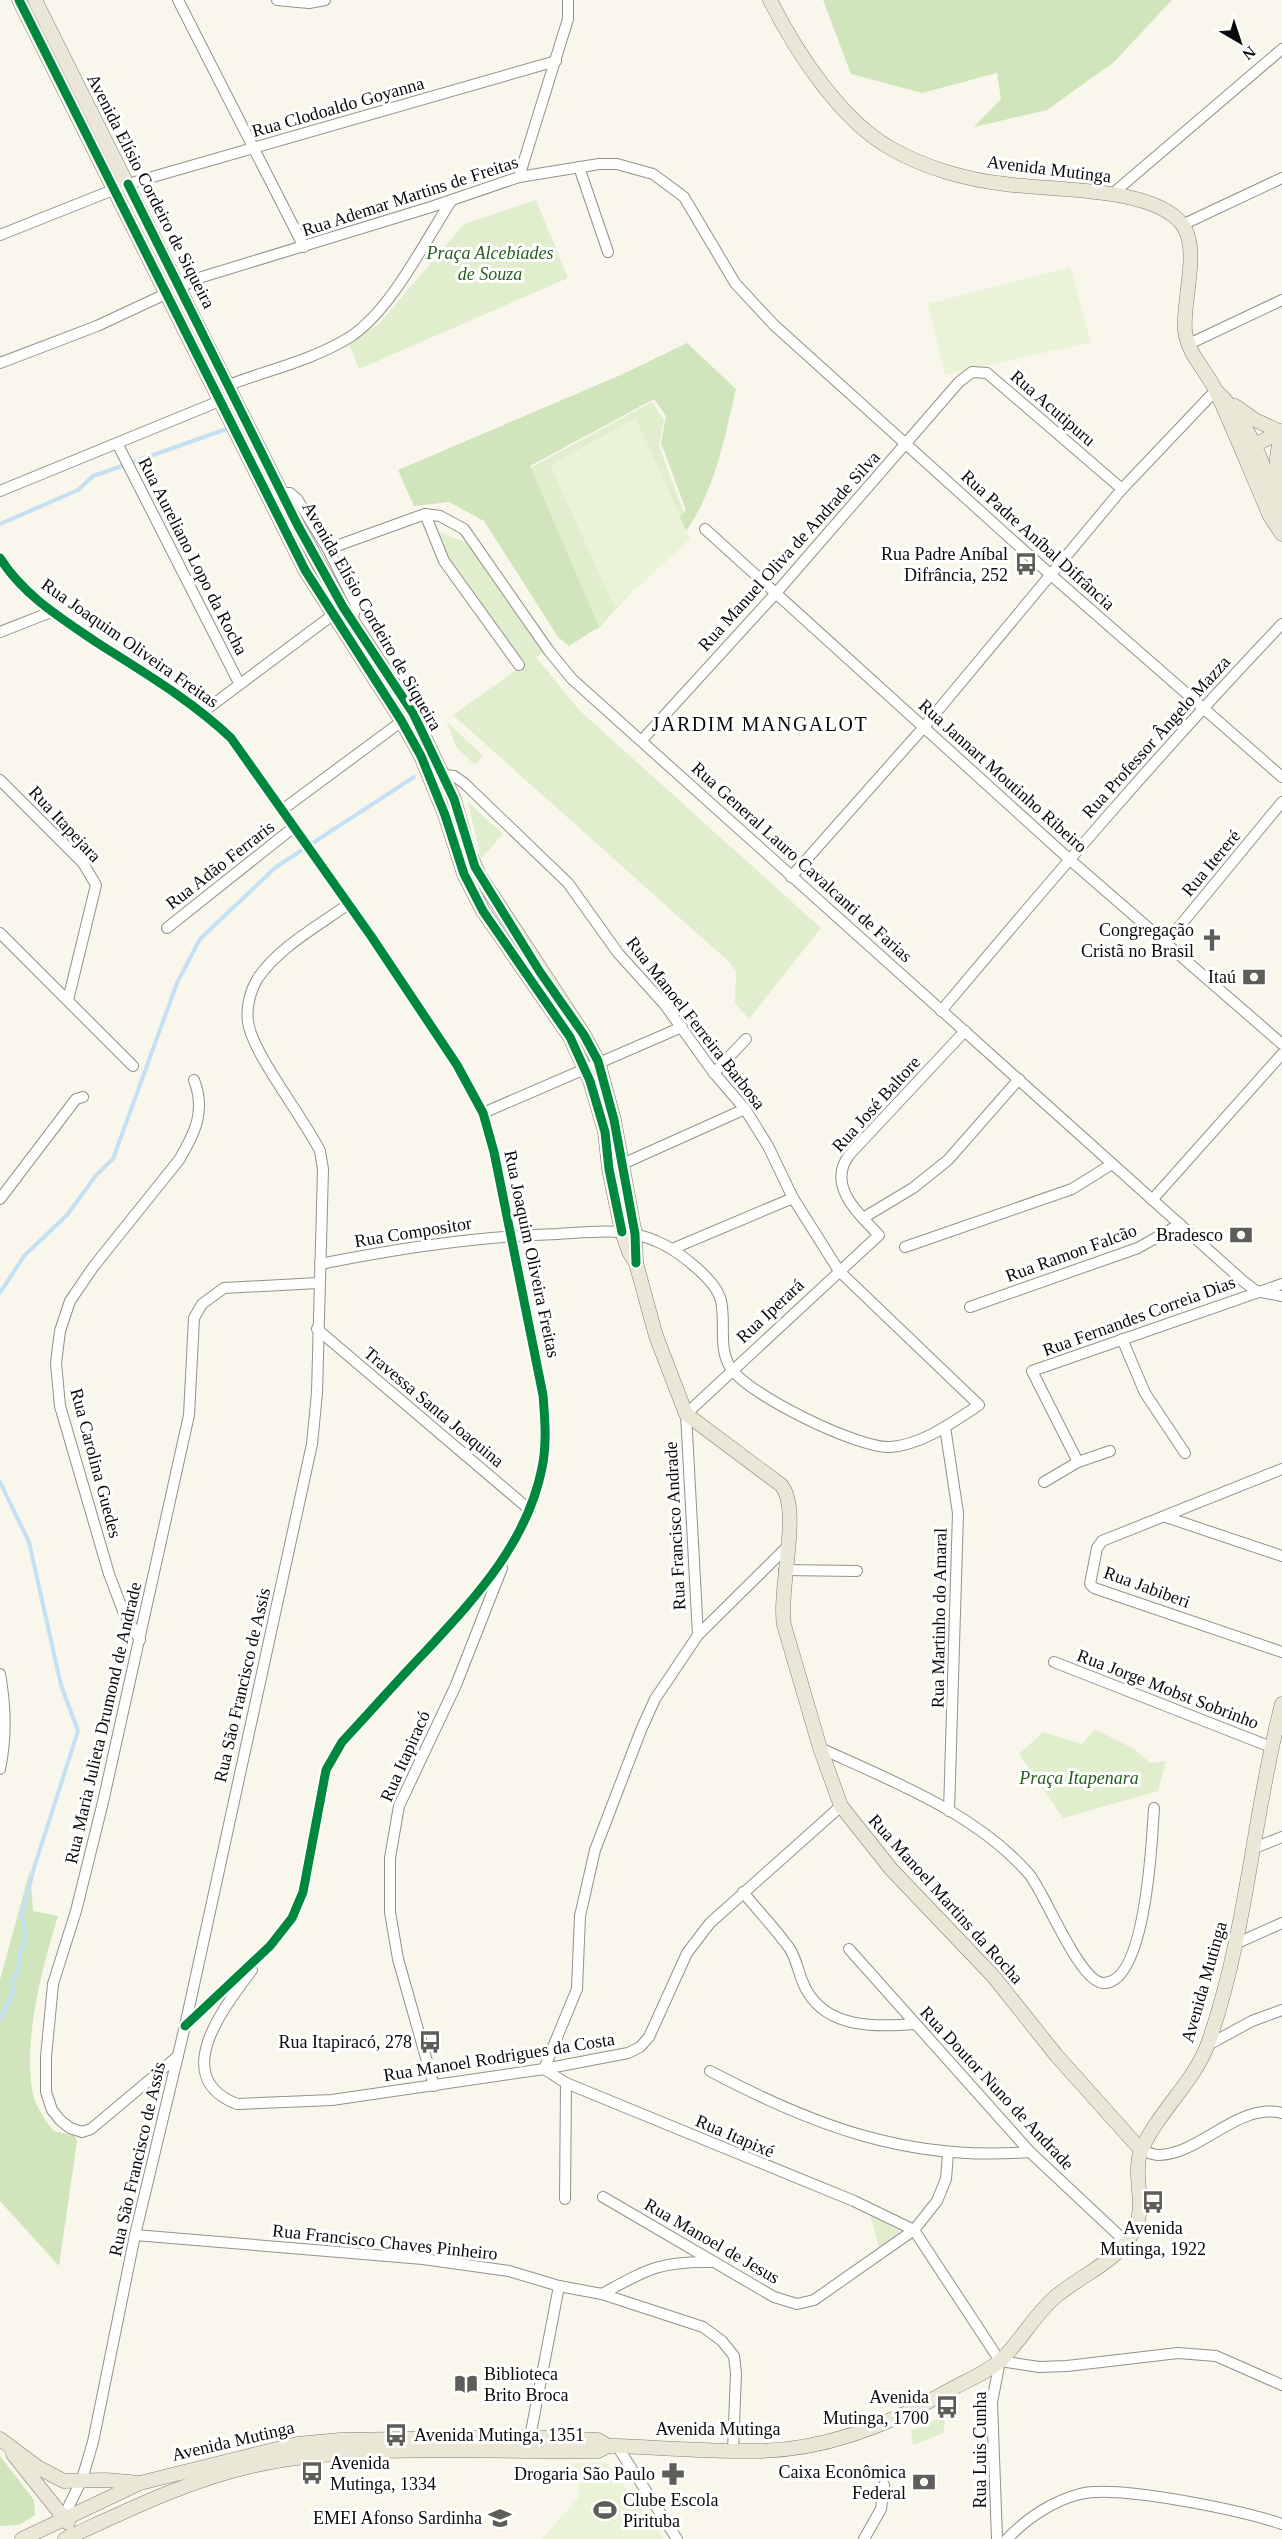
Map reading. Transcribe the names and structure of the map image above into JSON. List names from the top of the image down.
{
  "streets": {
    "main road": ["Avenida Mutinga", "Avenida Elísio Cordeiro de Siqueira", "Rua Manoel Martins da Rocha"],
    "street": [
      "Rua Clodoaldo Goyanna",
      "Rua Ademar Martins de Freitas",
      "Rua Acutipuru",
      "Rua Padre Aníbal Difrância",
      "Rua Manuel Oliva de Andrade Silva",
      "Rua Aureliano Lopo da Rocha",
      "Rua Joaquim Oliveira Freitas",
      "Rua Professor Ângelo Mazza",
      "Rua Jannart Moutinho Ribeiro",
      "Rua Itapejara",
      "Rua General Lauro Cavalcanti de Farias",
      "Rua Itereré",
      "Rua Adão Ferraris",
      "Rua Manoel Ferreira Barbosa",
      "Rua José Baltore",
      "Rua Compositor",
      "Rua Ramon Falcão",
      "Rua Iperará",
      "Rua Fernandes Correia Dias",
      "Travessa Santa Joaquina",
      "Rua Carolina Guedes",
      "Rua Francisco Andrade",
      "Rua Jabiberi",
      "Rua Martinho do Amaral",
      "Rua São Francisco de Assis",
      "Rua Jorge Mobst Sobrinho",
      "Rua Maria Julieta Drumond de Andrade",
      "Rua Itapiracó",
      "Rua Manoel Rodrigues da Costa",
      "Rua Doutor Nuno de Andrade",
      "Rua Itapixé",
      "Rua Manoel de Jesus",
      "Rua Francisco Chaves Pinheiro",
      "Rua Luis Cunha"
    ]
  },
  "crossings": [
    ["Rua Clodoaldo Goyanna", "Avenida Elísio Cordeiro de Siqueira"],
    ["Avenida Mutinga", "Rua São Francisco de Assis"],
    ["Avenida Mutinga", "Rua Jorge Mobst Sobrinho"],
    ["Avenida Mutinga", "Rua Manoel Martins da Rocha"],
    ["Avenida Mutinga", "Rua Doutor Nuno de Andrade"],
    ["Avenida Mutinga", "Rua Francisco Chaves Pinheiro"],
    ["Avenida Mutinga", "Rua Luis Cunha"],
    ["Avenida Elísio Cordeiro de Siqueira", "Rua Ademar Martins de Freitas"],
    ["Avenida Elísio Cordeiro de Siqueira", "Rua Manoel Ferreira Barbosa"],
    ["Rua Ademar Martins de Freitas", "Rua Padre Aníbal Difrância"],
    ["Rua Acutipuru", "Rua Manuel Oliva de Andrade Silva"],
    ["Rua Padre Aníbal Difrância", "Rua Manuel Oliva de Andrade Silva"],
    ["Rua Padre Aníbal Difrância", "Rua Professor Ângelo Mazza"],
    ["Rua Manuel Oliva de Andrade Silva", "Rua Jannart Moutinho Ribeiro"],
    ["Rua Manuel Oliva de Andrade Silva", "Rua General Lauro Cavalcanti de Farias"],
    ["Rua Joaquim Oliveira Freitas", "Rua Adão Ferraris"],
    ["Rua Joaquim Oliveira Freitas", "Rua Compositor"],
    ["Rua Joaquim Oliveira Freitas", "Travessa Santa Joaquina"],
    ["Rua Joaquim Oliveira Freitas", "Rua São Francisco de Assis"],
    ["Rua Joaquim Oliveira Freitas", "Rua Itapiracó"],
    ["Rua Joaquim Oliveira Freitas", "Rua Manoel Rodrigues da Costa"],
    ["Rua Professor Ângelo Mazza", "Rua Jannart Moutinho Ribeiro"],
    ["Rua Professor Ângelo Mazza", "Rua General Lauro Cavalcanti de Farias"],
    ["Rua Jannart Moutinho Ribeiro", "Rua Itereré"],
    ["Rua General Lauro Cavalcanti de Farias", "Rua José Baltore"],
    ["Rua General Lauro Cavalcanti de Farias", "Rua Ramon Falcão"],
    ["Rua General Lauro Cavalcanti de Farias", "Rua Fernandes Correia Dias"],
    ["Rua Manoel Ferreira Barbosa", "Rua Iperará"],
    ["Rua Manoel Ferreira Barbosa", "Rua Martinho do Amaral"],
    ["Rua José Baltore", "Rua Iperará"],
    ["Rua Compositor", "Rua São Francisco de Assis"],
    ["Rua Iperará", "Rua Francisco Andrade"],
    ["Rua Iperará", "Rua Manoel Martins da Rocha"],
    ["Travessa Santa Joaquina", "Rua São Francisco de Assis"],
    ["Rua Carolina Guedes", "Rua Maria Julieta Drumond de Andrade"],
    ["Rua Francisco Andrade", "Rua Manoel Martins da Rocha"],
    ["Rua São Francisco de Assis", "Rua Maria Julieta Drumond de Andrade"],
    ["Rua São Francisco de Assis", "Rua Francisco Chaves Pinheiro"],
    ["Rua Itapiracó", "Rua Manoel Rodrigues da Costa"],
    ["Rua Manoel Martins da Rocha", "Rua Manoel Rodrigues da Costa"],
    ["Rua Manoel Rodrigues da Costa", "Rua Itapixé"],
    ["Rua Itapixé", "Rua Manoel de Jesus"]
  ],
  "districts": ["JARDIM MANGALOT"],
  "parks": ["Praça Alcebíades de Souza", "Praça Itapenara"],
  "places": {
    "bus stop": [
      "Rua Padre Aníbal Difrância, 252",
      "Rua Itapiracó, 278",
      "Avenida Mutinga, 1922",
      "Avenida Mutinga, 1700",
      "Avenida Mutinga, 1351",
      "Avenida Mutinga, 1334"
    ],
    "church": ["Congregação Cristã no Brasil"],
    "bank": ["Itaú", "Bradesco", "Caixa Econômica Federal"],
    "library": ["Biblioteca Brito Broca"],
    "pharmacy": ["Drogaria São Paulo"],
    "sports": ["Clube Escola Pirituba"],
    "school or university": ["EMEI Afonso Sardinha"]
  },
  "north": "bottom right"
}
